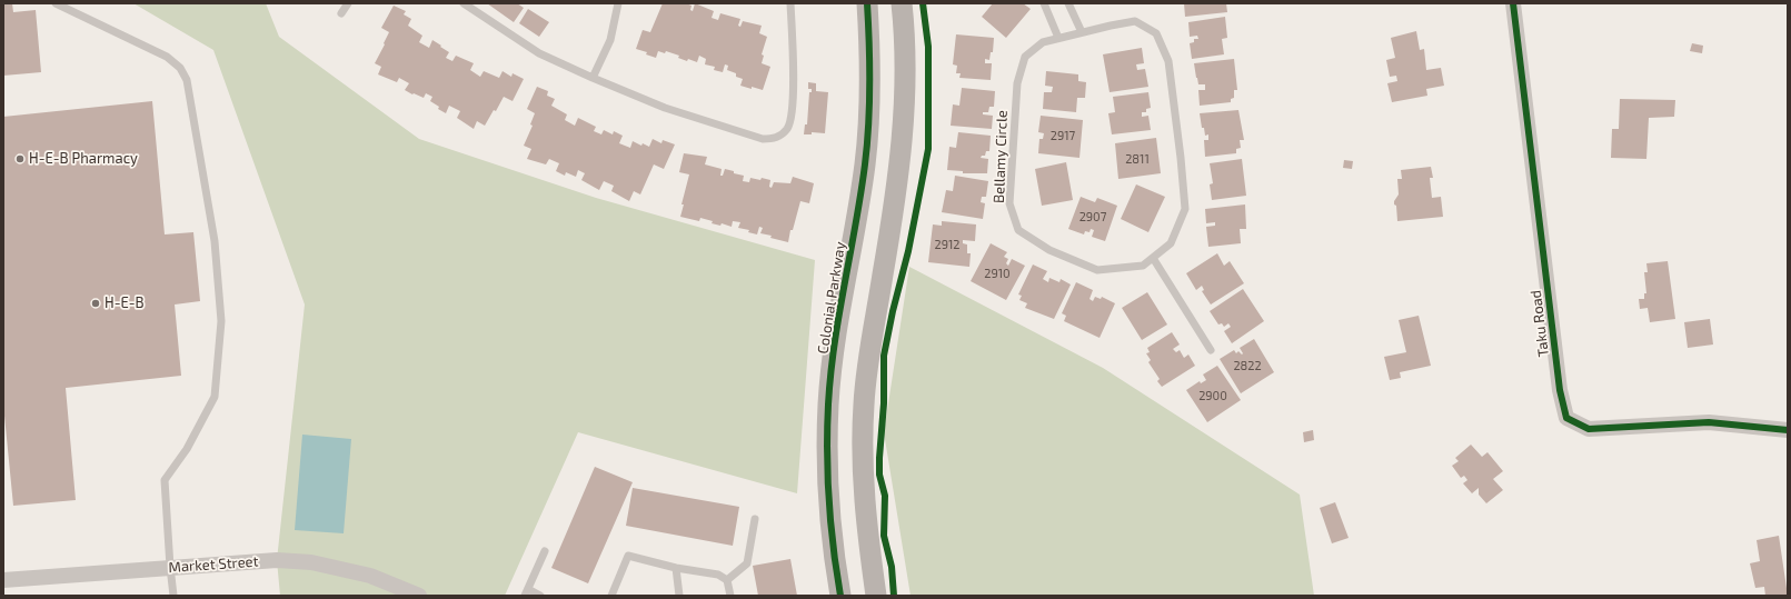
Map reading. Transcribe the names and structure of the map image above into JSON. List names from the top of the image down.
{
  "streets": {
    "street": ["Colonial Parkway", "Taku Road", "Market Street"],
    "lane": ["Bellamy Circle"]
  },
  "places": ["H-E-B Pharmacy", "H-E-B"],
  "house_numbers": [
    "2917",
    "2811",
    "2907",
    "2912",
    "2910",
    "2822",
    "2900"
  ]
}
